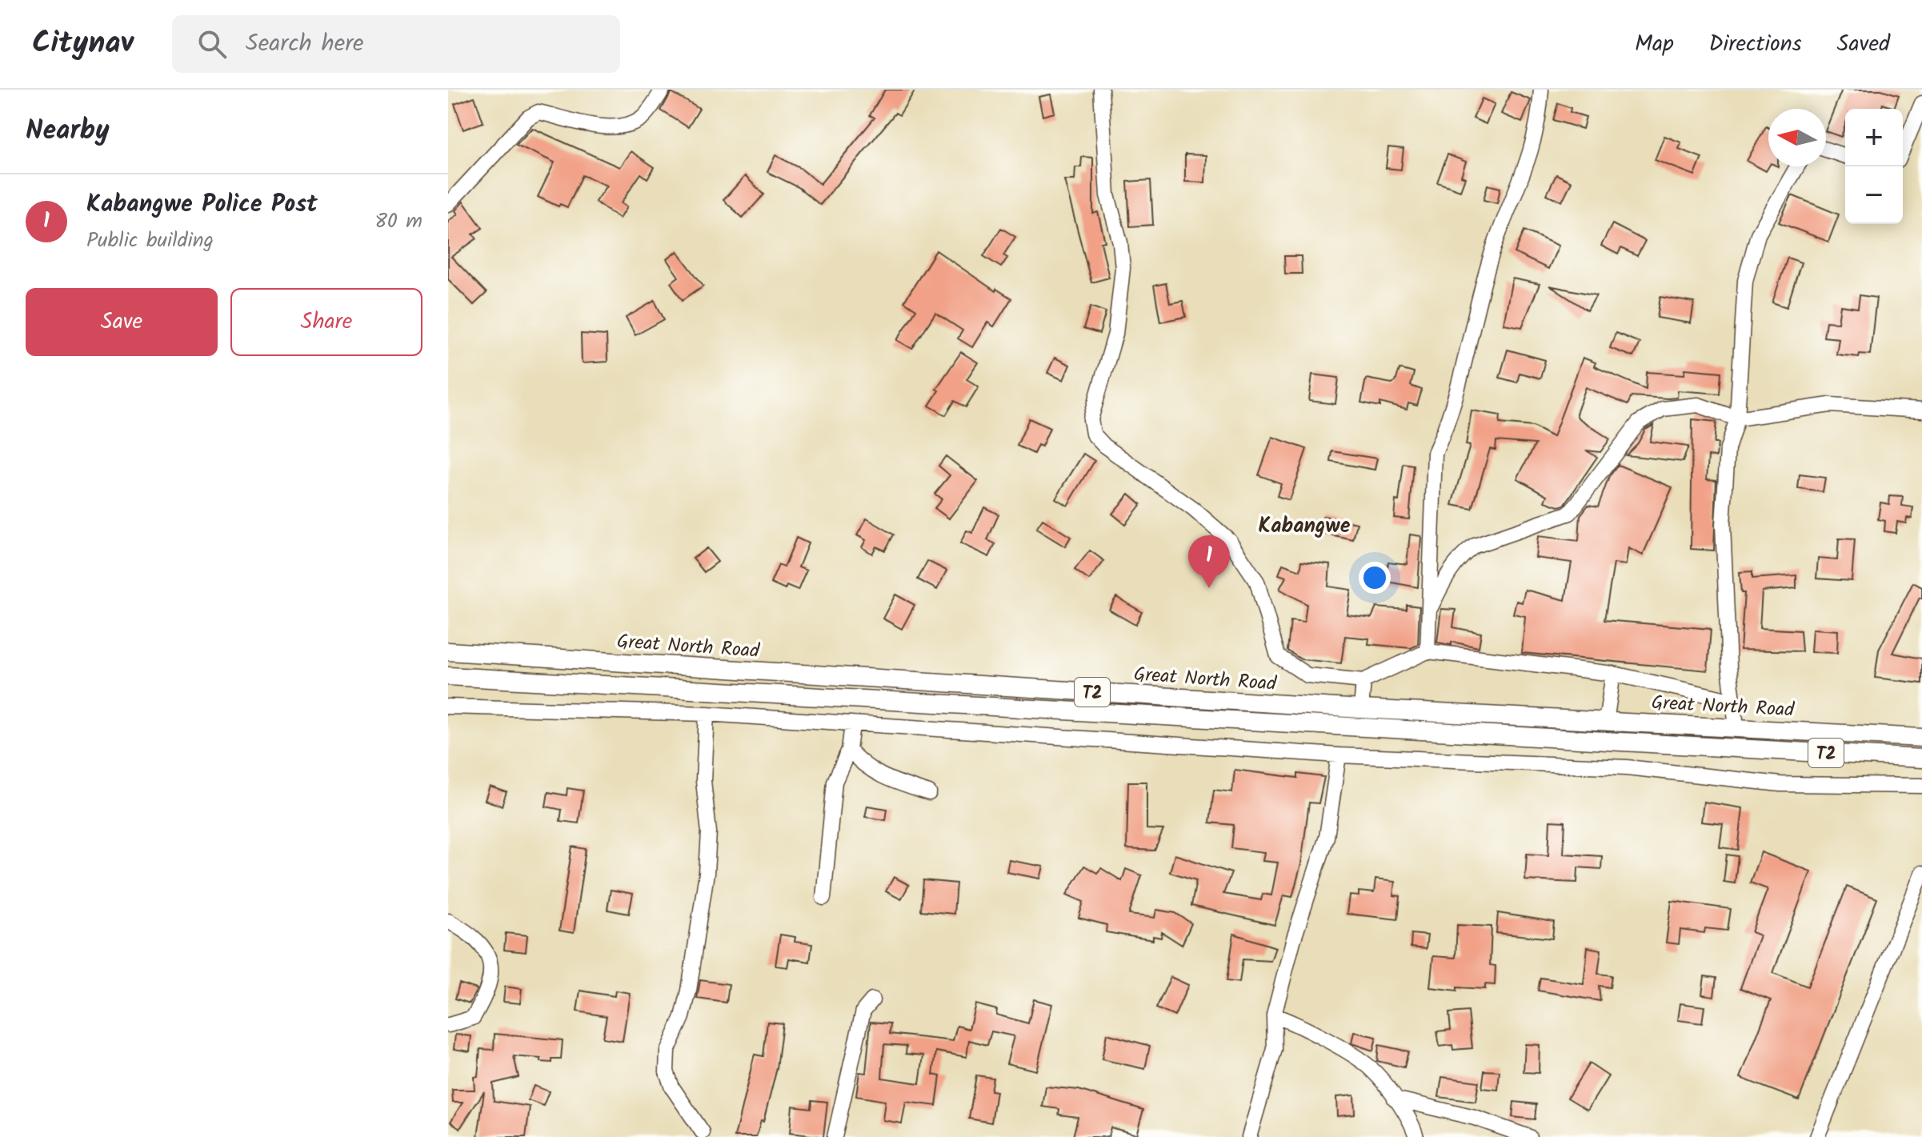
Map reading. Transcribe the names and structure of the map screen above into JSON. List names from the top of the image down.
{
  "streets": {
    "main road": ["Great North Road", "T2"]
  },
  "districts": ["Kabangwe"],
  "north": "left",
  "page": {
    "header": "Citynav",
    "search": "Search here",
    "nav": ["Map", "Directions", "Saved"],
    "heading": "Nearby",
    "map_buttons": ["+", "−"],
    "list": [
      {
        "mark": "1",
        "name": "Kabangwe Police Post",
        "note": "Public building",
        "value": "80 m"
      }
    ],
    "buttons": ["Save", "Share"],
    "pins": "1"
  }
}
